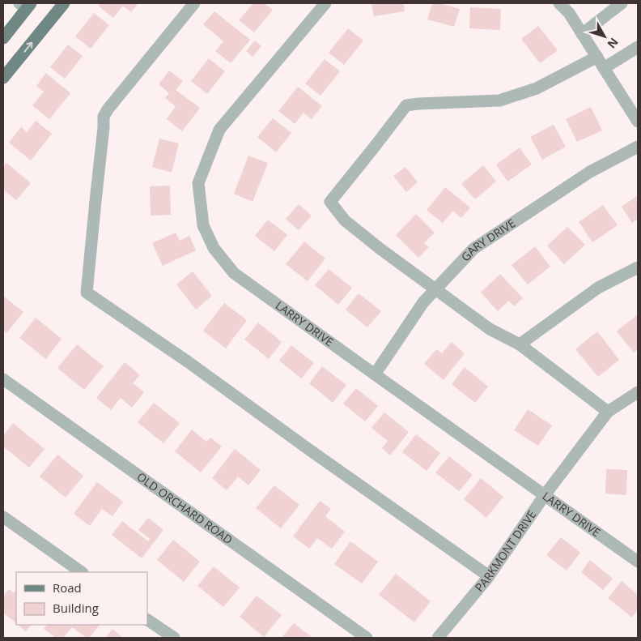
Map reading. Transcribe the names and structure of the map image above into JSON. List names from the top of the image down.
{
  "streets": {
    "street": [
      "GARY DRIVE",
      "LARRY DRIVE",
      "OLD ORCHARD ROAD",
      "PARKMONT DRIVE"
    ]
  },
  "crossings": [
    ["GARY DRIVE", "LARRY DRIVE"],
    ["LARRY DRIVE", "PARKMONT DRIVE"]
  ],
  "legend": ["Road", "Building"],
  "north": "bottom right"
}
